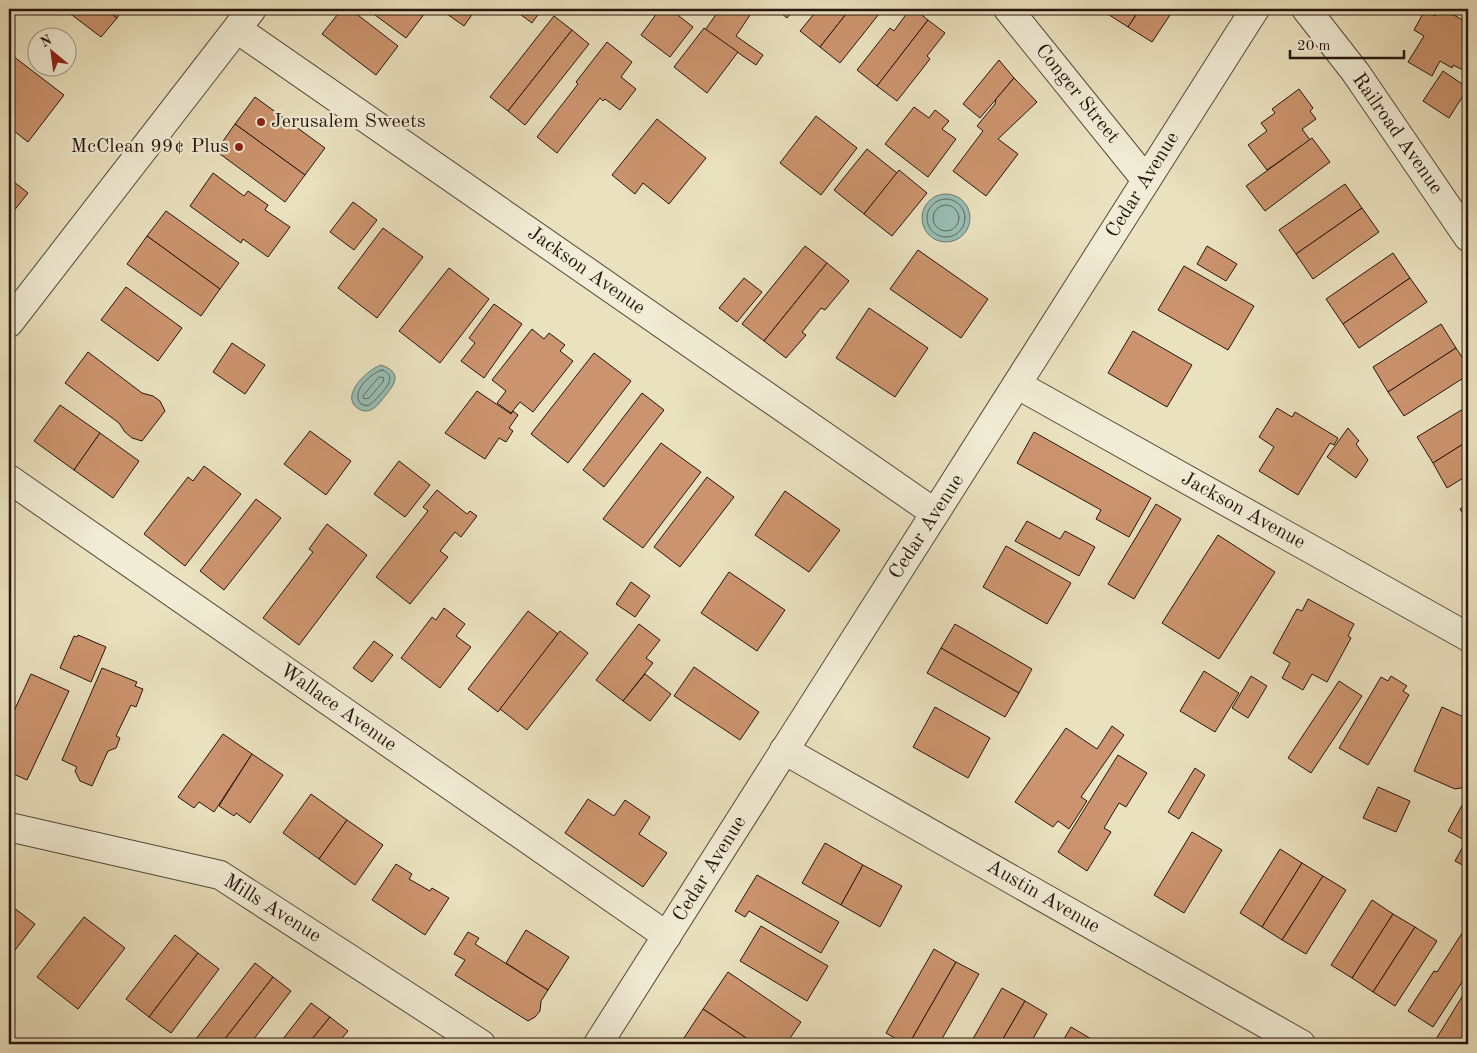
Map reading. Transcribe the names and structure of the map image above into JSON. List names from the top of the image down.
{
  "streets": {
    "street": [
      "Conger Street",
      "Railroad Avenue",
      "Cedar Avenue",
      "Jackson Avenue",
      "Wallace Avenue",
      "Austin Avenue",
      "Mills Avenue"
    ]
  },
  "crossings": [
    ["Conger Street", "Cedar Avenue"],
    ["Cedar Avenue", "Jackson Avenue"],
    ["Cedar Avenue", "Wallace Avenue"],
    ["Cedar Avenue", "Austin Avenue"]
  ],
  "places": ["Jerusalem Sweets", "McClean 99¢ Plus"],
  "scale_bar": "20 m",
  "north": "top left"
}
